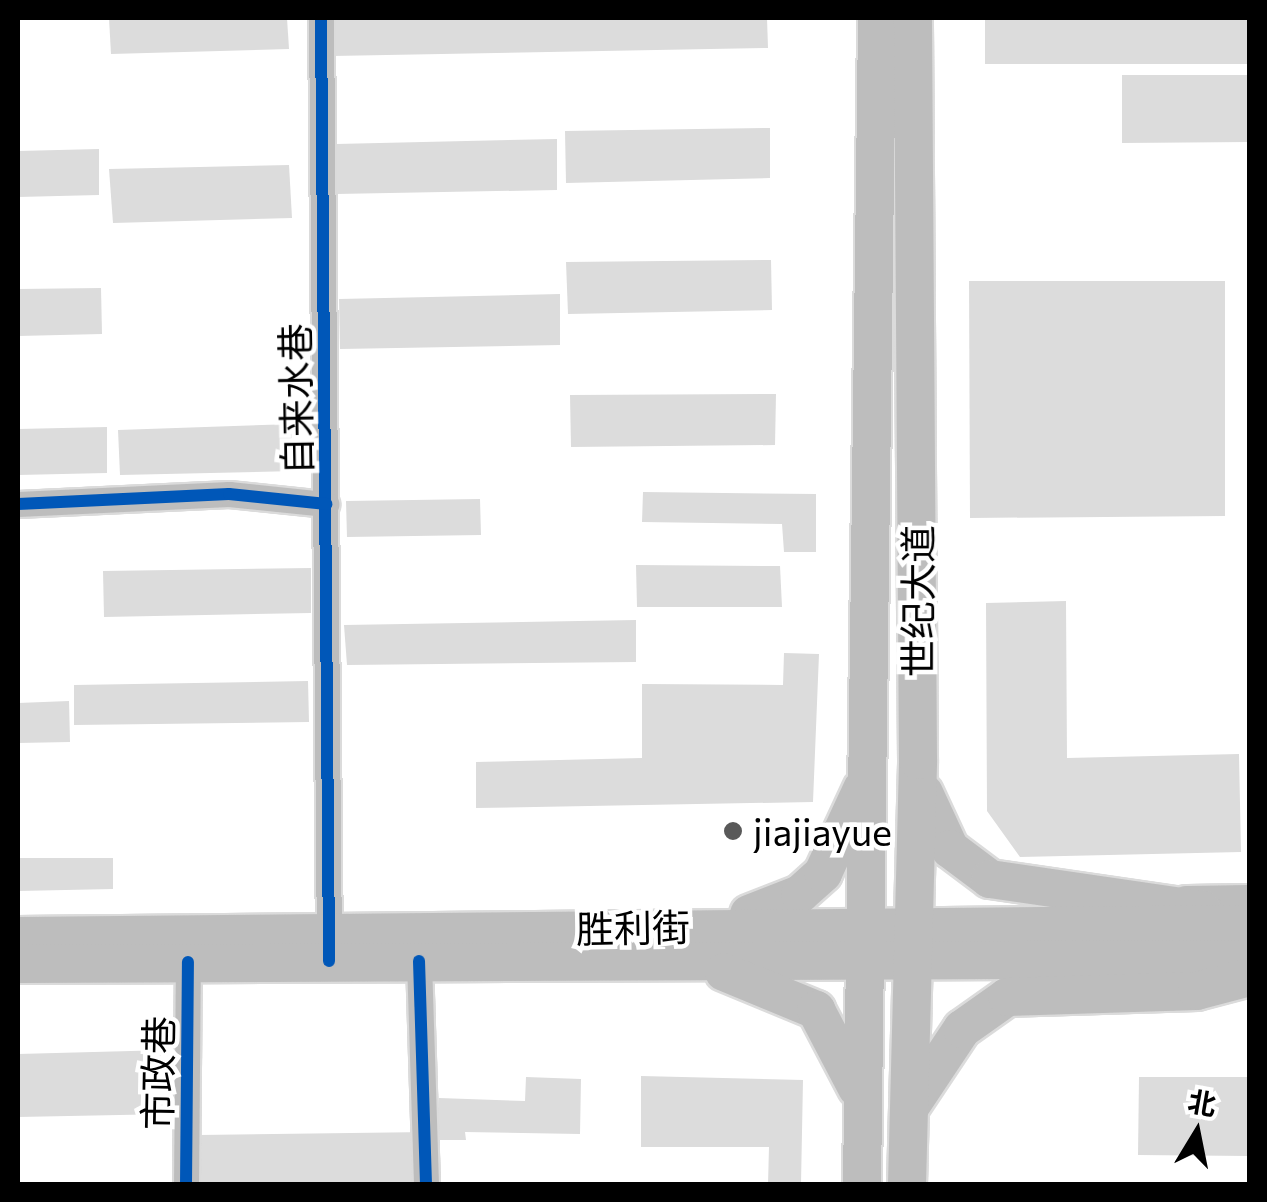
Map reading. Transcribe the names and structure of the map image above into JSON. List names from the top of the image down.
{
  "streets": {
    "main road": ["世纪大道", "胜利街"],
    "street": ["自来水巷", "市政巷"]
  },
  "crossings": [
    ["自来水巷", "胜利街"],
    ["世纪大道", "胜利街"],
    ["胜利街", "市政巷"]
  ],
  "places": ["jiajiayue"],
  "north": "top"
}
